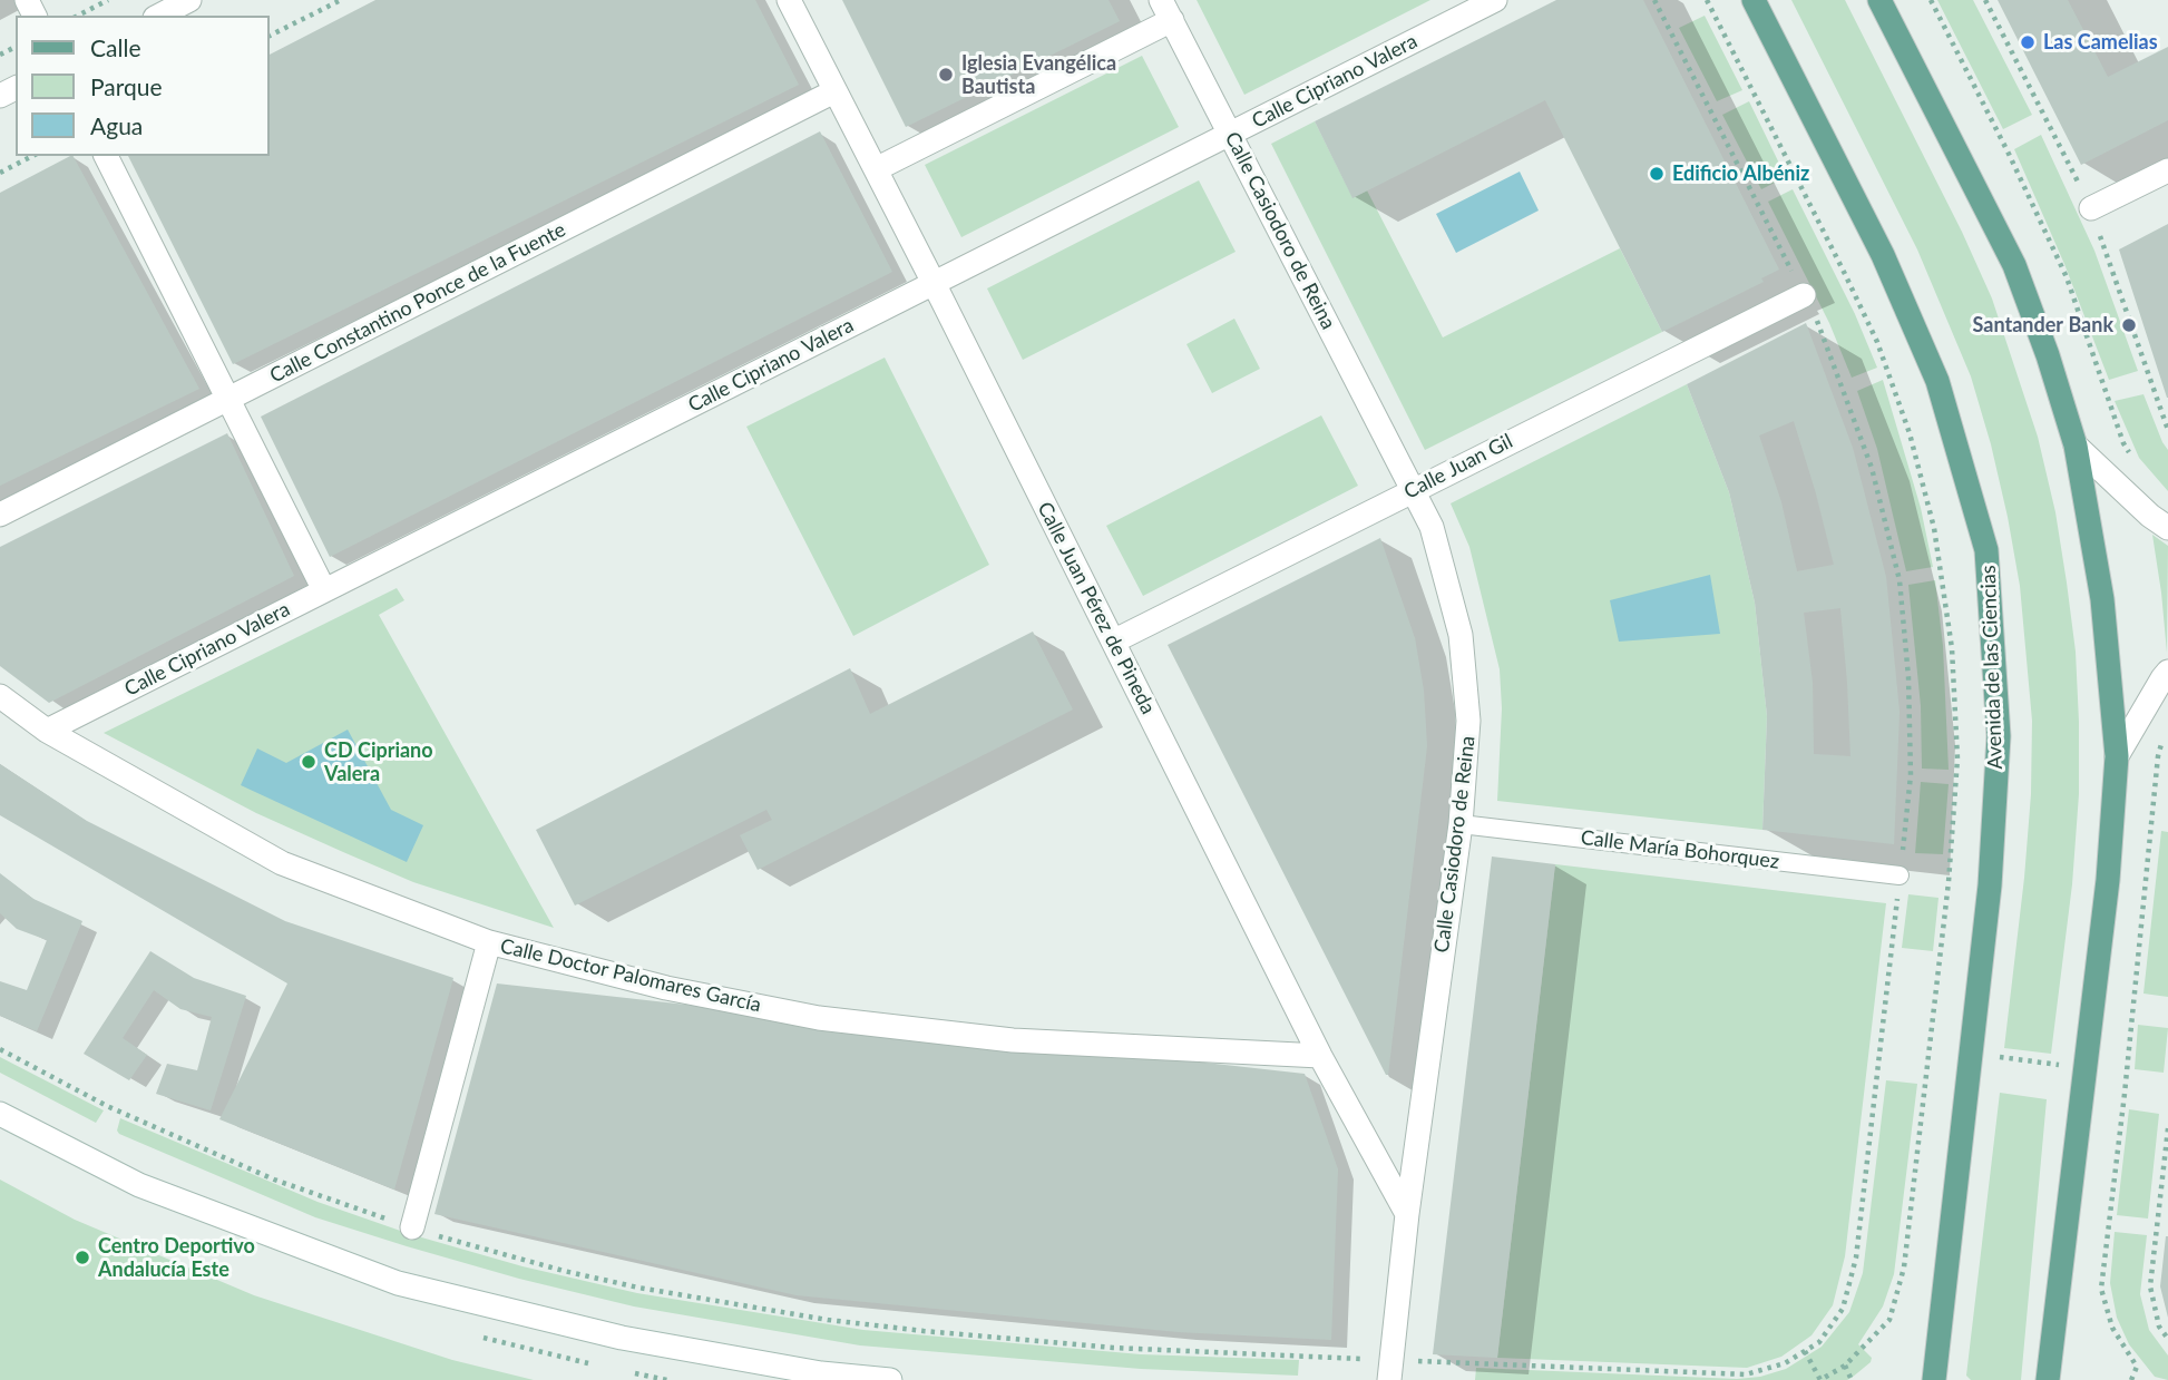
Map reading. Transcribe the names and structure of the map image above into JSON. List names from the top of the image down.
{
  "streets": {
    "main road": ["Avenida de las Ciencias"],
    "street": [
      "Calle Cipriano Valera",
      "Calle Casiodoro de Reina",
      "Calle Constantino Ponce de la Fuente",
      "Calle Juan Gil",
      "Calle Juan Pérez de Pineda",
      "Calle Doctor Palomares García"
    ],
    "lane": ["Calle María Bohorquez"]
  },
  "crossings": [
    ["Calle Cipriano Valera", "Calle Casiodoro de Reina"],
    ["Calle Cipriano Valera", "Calle Juan Pérez de Pineda"],
    ["Calle Cipriano Valera", "Calle Doctor Palomares García"],
    ["Calle Casiodoro de Reina", "Calle Juan Gil"],
    ["Calle Casiodoro de Reina", "Calle Juan Pérez de Pineda"],
    ["Calle Casiodoro de Reina", "Calle María Bohorquez"],
    ["Calle Constantino Ponce de la Fuente", "Calle Juan Pérez de Pineda"],
    ["Calle Juan Gil", "Calle Juan Pérez de Pineda"],
    ["Calle Juan Pérez de Pineda", "Calle Doctor Palomares García"]
  ],
  "places": [
    "Las Camelias",
    "Iglesia Evangélica Bautista",
    "Edificio Albéniz",
    "Santander Bank",
    "CD Cipriano Valera",
    "Centro Deportivo Andalucía Este"
  ],
  "legend": ["Calle", "Parque", "Agua"]
}
